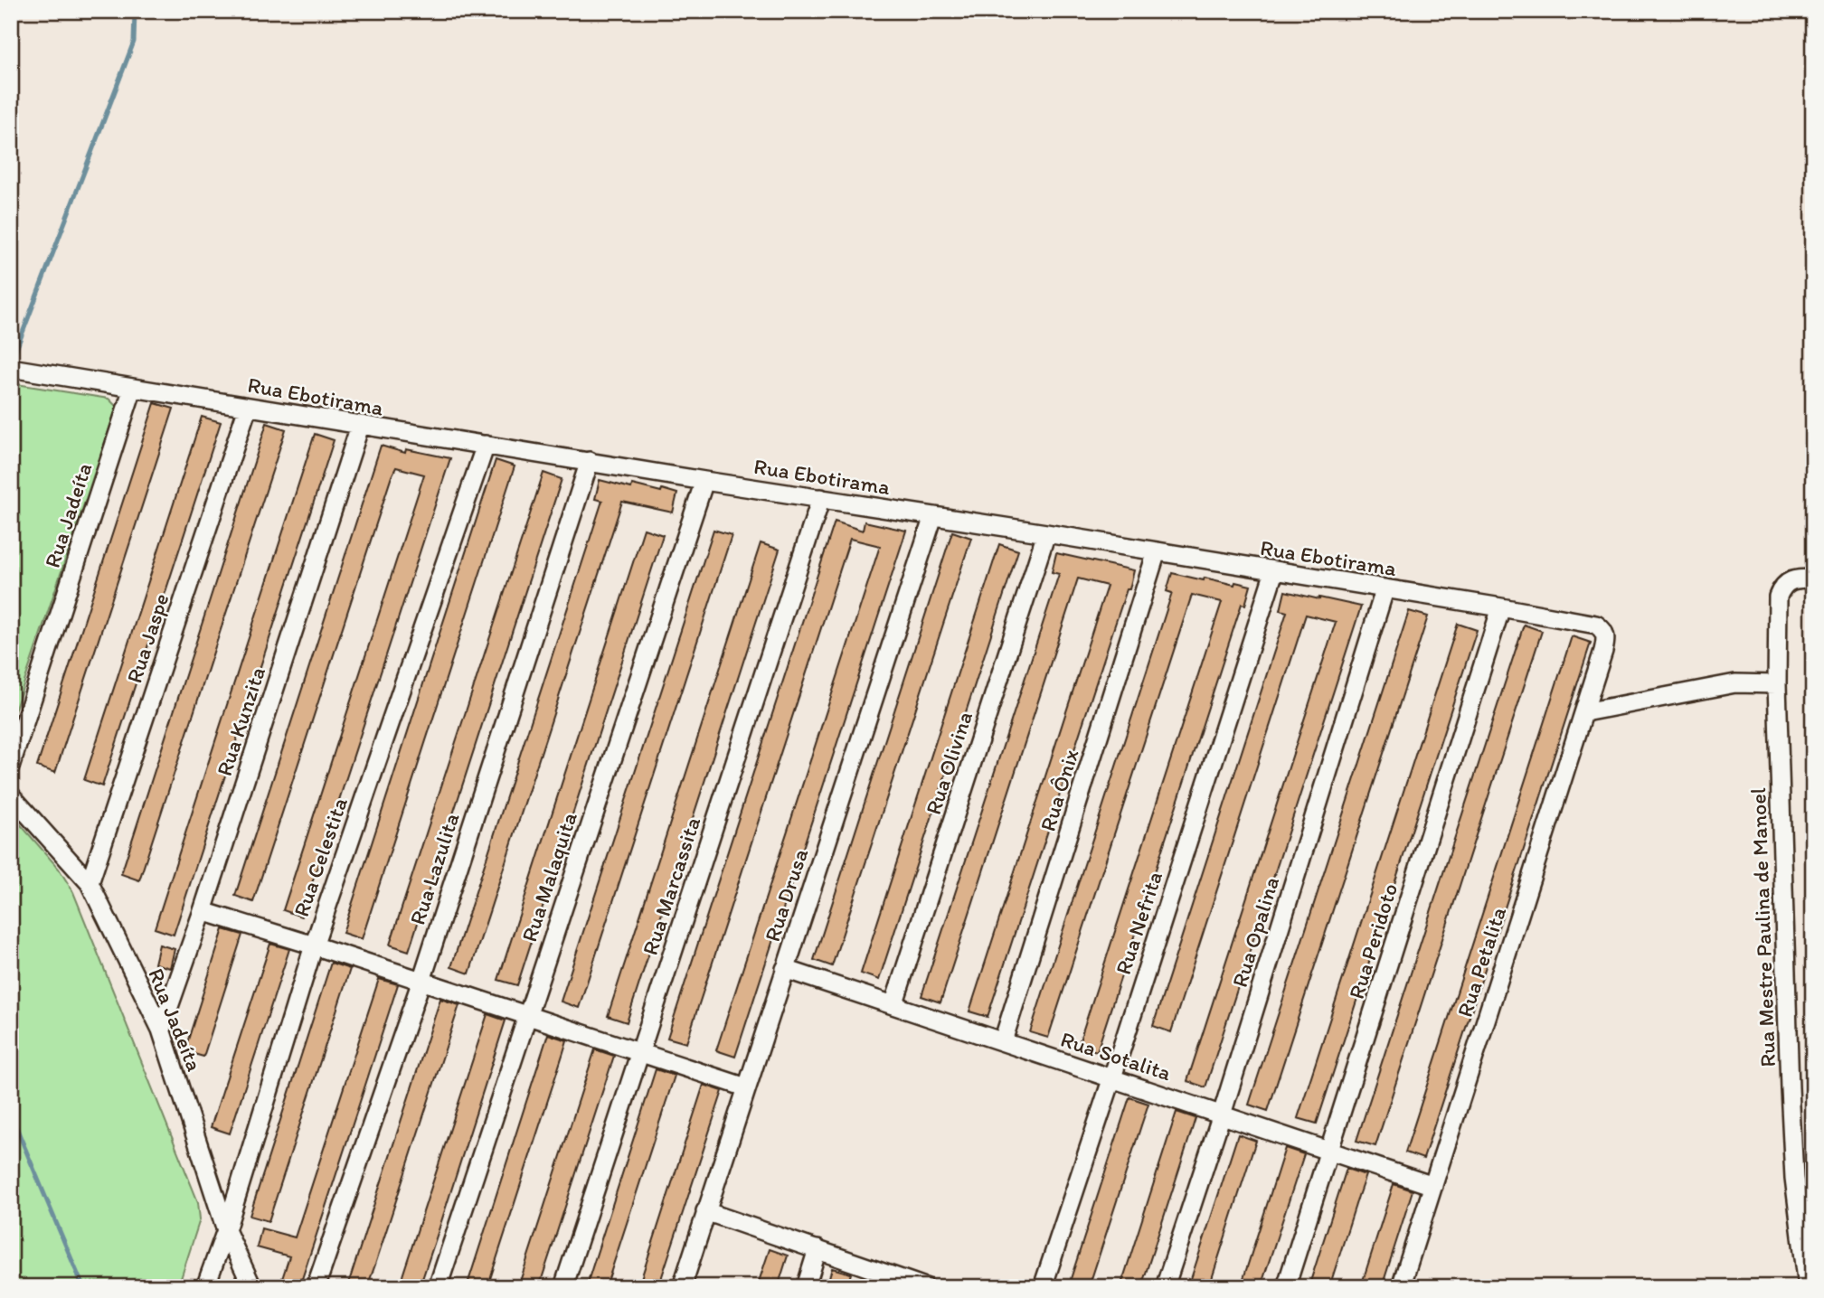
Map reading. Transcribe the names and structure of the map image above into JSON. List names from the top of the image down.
{
  "streets": {
    "street": [
      "Rua Ebotirama",
      "Rua Jadeíta",
      "Rua Jaspe",
      "Rua Kunzita",
      "Rua Olivina",
      "Rua Ônix",
      "Rua Celestita",
      "Rua Lazulita",
      "Rua Malaquita",
      "Rua Marcassita",
      "Rua Drusa",
      "Rua Nefrita",
      "Rua Mestre Paulina de Manoel",
      "Rua Opalina",
      "Rua Peridoto",
      "Rua Petalita",
      "Rua Sotalita"
    ]
  },
  "crossings": [
    ["Rua Ebotirama", "Rua Jadeíta"],
    ["Rua Ebotirama", "Rua Jaspe"],
    ["Rua Ebotirama", "Rua Kunzita"],
    ["Rua Ebotirama", "Rua Olivina"],
    ["Rua Ebotirama", "Rua Ônix"],
    ["Rua Ebotirama", "Rua Celestita"],
    ["Rua Ebotirama", "Rua Lazulita"],
    ["Rua Ebotirama", "Rua Malaquita"],
    ["Rua Ebotirama", "Rua Marcassita"],
    ["Rua Ebotirama", "Rua Drusa"],
    ["Rua Ebotirama", "Rua Nefrita"],
    ["Rua Ebotirama", "Rua Opalina"],
    ["Rua Ebotirama", "Rua Peridoto"],
    ["Rua Ebotirama", "Rua Petalita"],
    ["Rua Jadeíta", "Rua Jaspe"],
    ["Rua Jadeíta", "Rua Kunzita"],
    ["Rua Jadeíta", "Rua Celestita"],
    ["Rua Olivina", "Rua Sotalita"],
    ["Rua Ônix", "Rua Sotalita"],
    ["Rua Drusa", "Rua Sotalita"],
    ["Rua Nefrita", "Rua Sotalita"],
    ["Rua Opalina", "Rua Sotalita"],
    ["Rua Peridoto", "Rua Sotalita"],
    ["Rua Petalita", "Rua Sotalita"]
  ]
}
